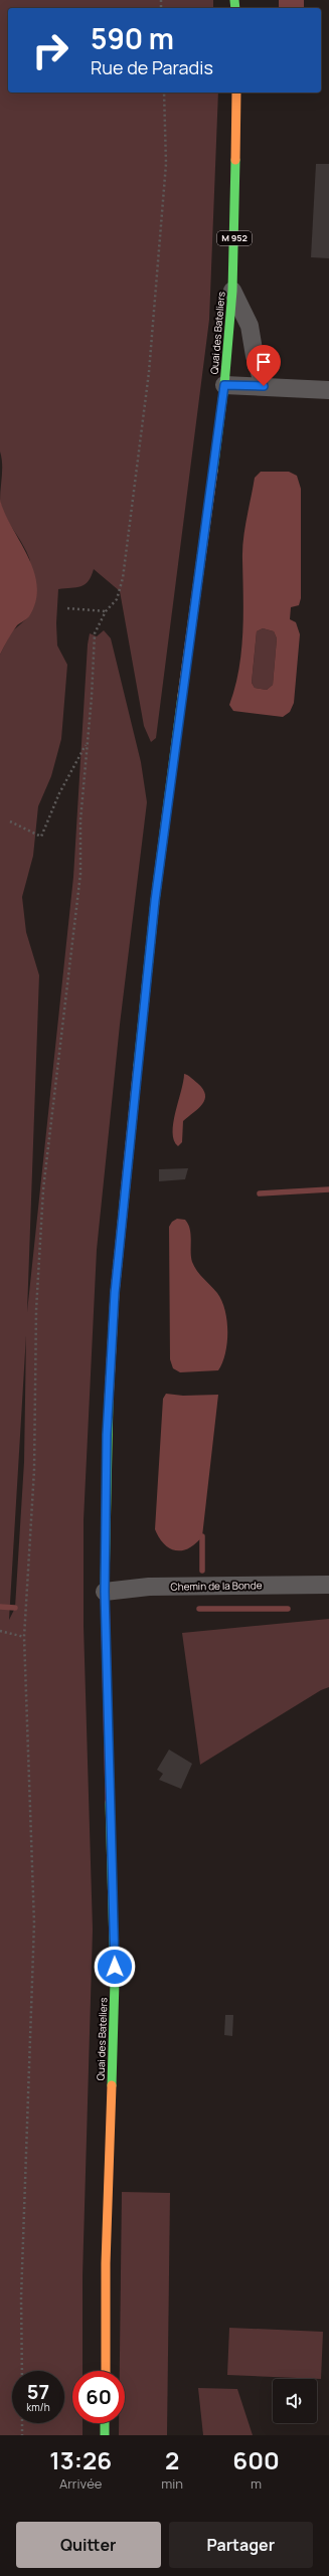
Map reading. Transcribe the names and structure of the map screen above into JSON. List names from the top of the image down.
{
  "streets": {
    "main road": ["M 952", "Quai des Bateliers"],
    "street": ["Chemin de la Bonde"]
  },
  "crossings": [
    ["Quai des Bateliers", "Chemin de la Bonde"]
  ],
  "page": {
    "turn": ["590 m", "Rue de Paradis"],
    "speed": "57 km/h",
    "limit": "60",
    "eta": [
      "13:26",
      "Arrivée",
      "2",
      "min",
      "600",
      "m"
    ],
    "buttons": ["Quitter", "Partager"]
  }
}
